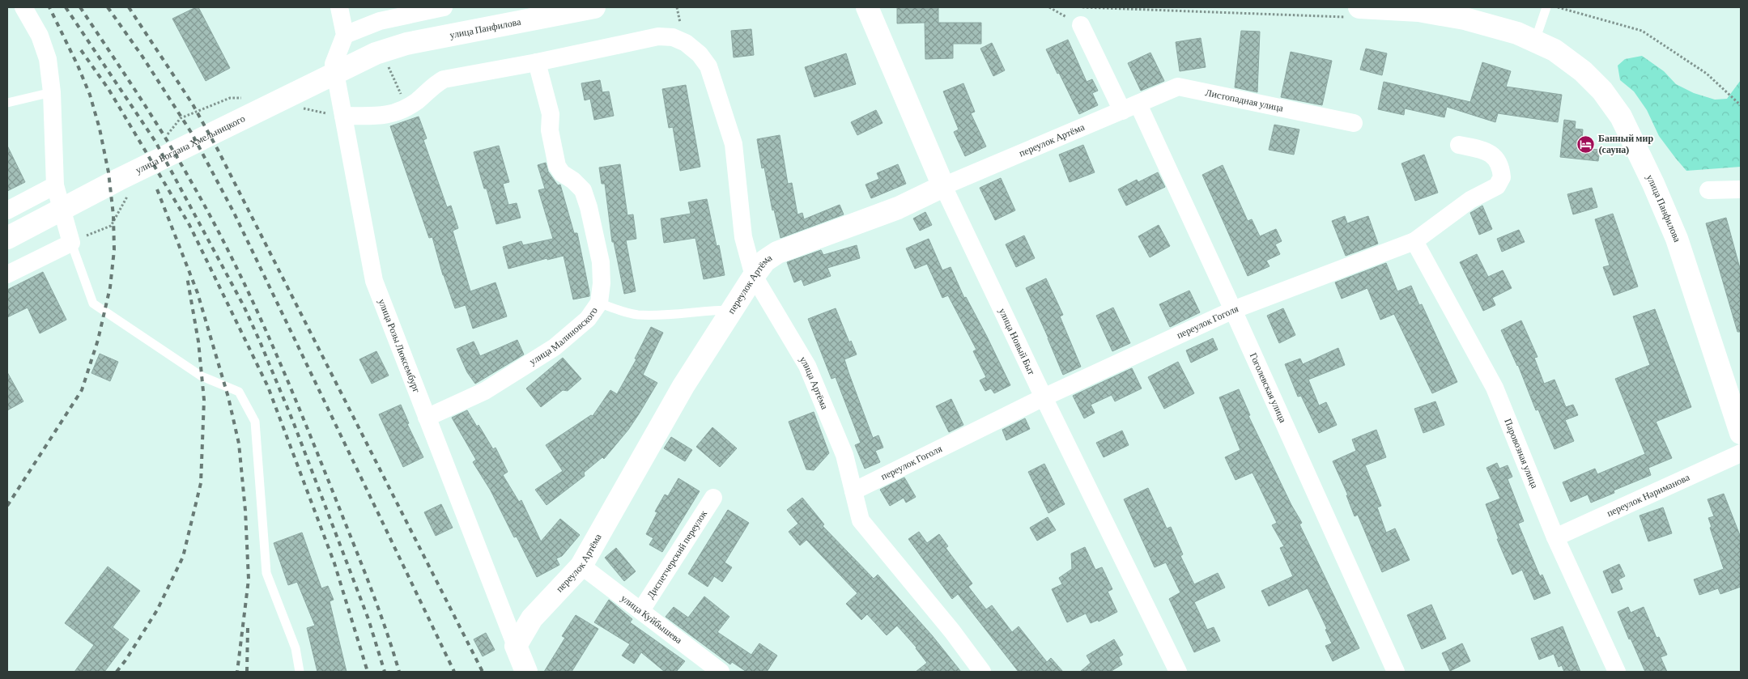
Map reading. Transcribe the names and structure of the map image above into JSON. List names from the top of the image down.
{
  "streets": {
    "main road": [
      "улица Панфилова",
      "переулок Артёма",
      "улица Богдана Хмельницкого",
      "улица Новый Быт",
      "улица Розы Люксембург"
    ],
    "street": [
      "Листопадная улица",
      "переулок Гоголя",
      "улица Малиновского",
      "улица Артёма",
      "Гоголевская улица",
      "Паровозная улица",
      "переулок Нариманова",
      "Диспетчерский переулок",
      "улица Куйбышева"
    ]
  },
  "crossings": [
    ["улица Панфилова", "улица Богдана Хмельницкого"],
    ["Листопадная улица", "переулок Артёма"],
    ["Листопадная улица", "Гоголевская улица"],
    ["переулок Артёма", "улица Новый Быт"],
    ["переулок Артёма", "улица Розы Люксембург"],
    ["переулок Артёма", "улица Артёма"],
    ["переулок Артёма", "Гоголевская улица"],
    ["переулок Артёма", "улица Куйбышева"],
    ["переулок Гоголя", "улица Новый Быт"],
    ["переулок Гоголя", "улица Артёма"],
    ["переулок Гоголя", "Гоголевская улица"],
    ["переулок Гоголя", "Паровозная улица"],
    ["улица Малиновского", "улица Розы Люксембург"],
    ["улица Малиновского", "улица Артёма"],
    ["Паровозная улица", "переулок Нариманова"],
    ["Диспетчерский переулок", "улица Куйбышева"]
  ],
  "places": {
    "hotel": ["Банный мир (сауна)"]
  }
}
